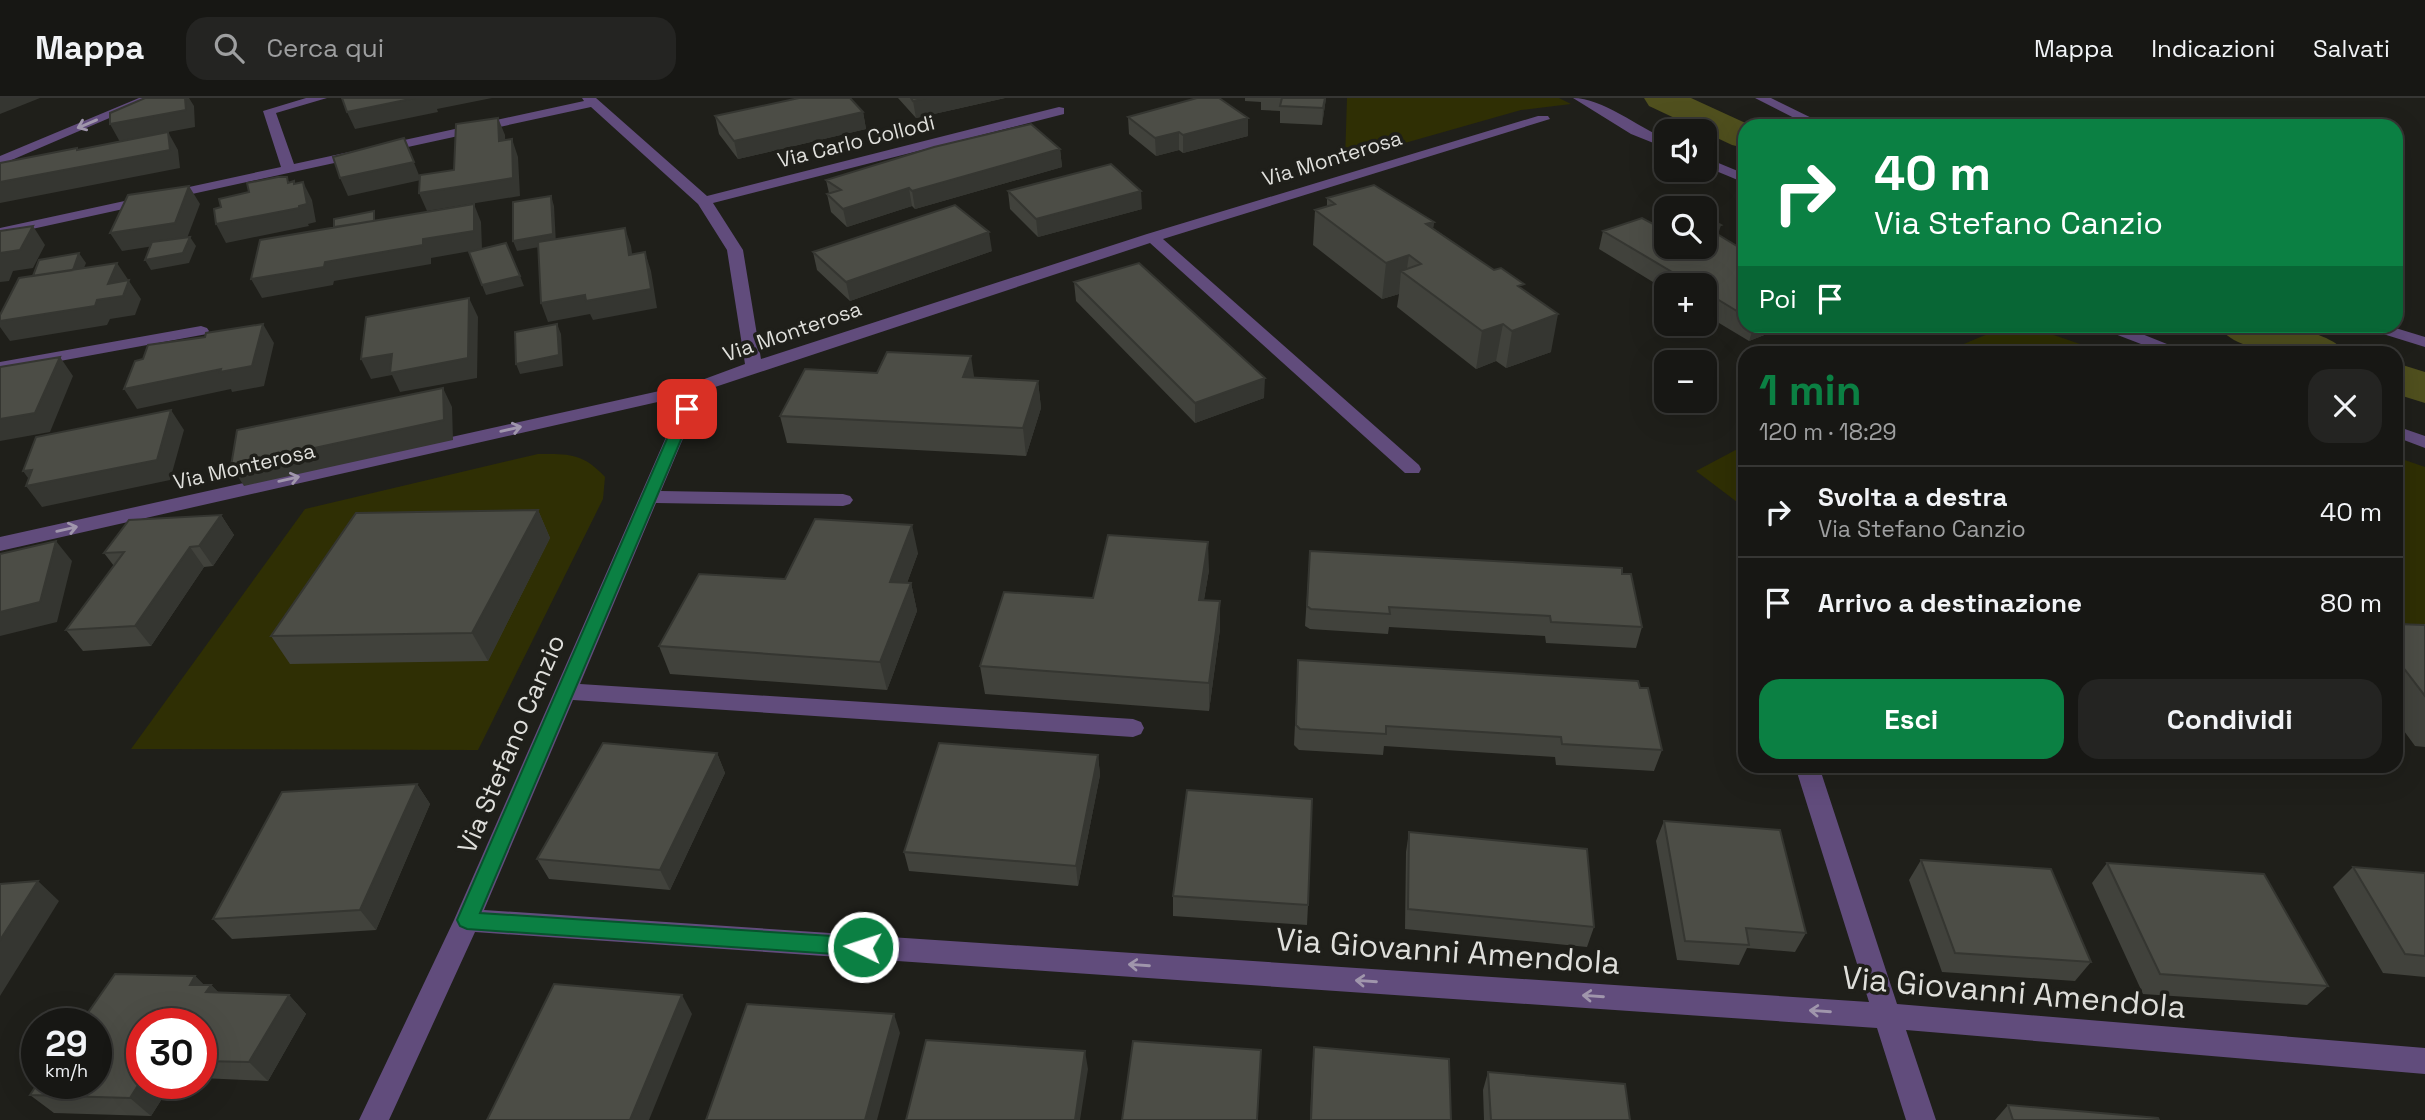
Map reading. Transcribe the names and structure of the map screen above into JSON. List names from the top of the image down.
{
  "streets": {
    "street": [
      "Via Carlo Collodi",
      "Via Monterosa",
      "Via Stefano Canzio",
      "Via Giovanni Amendola"
    ]
  },
  "crossings": [
    ["Via Monterosa", "Via Stefano Canzio"],
    ["Via Stefano Canzio", "Via Giovanni Amendola"]
  ],
  "one_way": ["Via Giovanni Amendola"],
  "page": {
    "header": "Mappa",
    "search": "Cerca qui",
    "nav": ["Mappa", "Indicazioni", "Salvati"],
    "map_buttons": ["+", "−"],
    "turn": ["40 m", "Via Stefano Canzio"],
    "then": "Poi",
    "heading": ["1 min", "120 m · 18:29"],
    "list": [
      {
        "name": "Svolta a destra",
        "note": "Via Stefano Canzio",
        "value": "40 m"
      },
      {
        "name": "Arrivo a destinazione",
        "value": "80 m"
      }
    ],
    "buttons": ["Esci", "Condividi"],
    "speed": "29 km/h",
    "limit": "30"
  }
}
